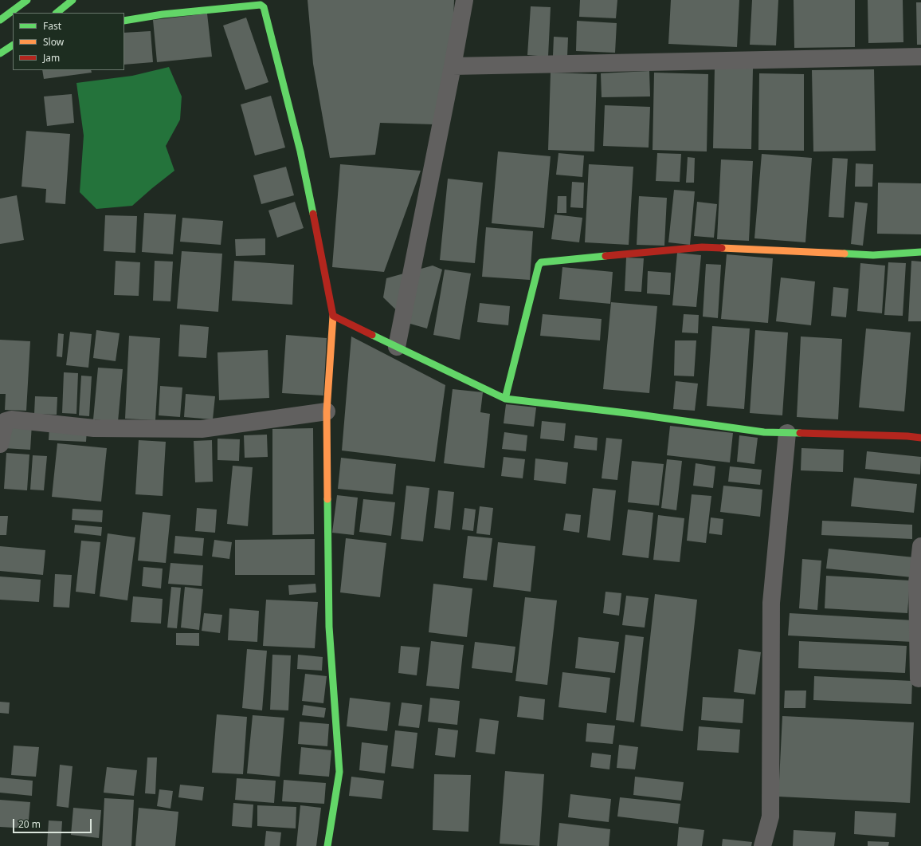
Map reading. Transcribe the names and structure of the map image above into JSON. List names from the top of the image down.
{
  "legend": ["Fast", "Slow", "Jam"],
  "scale_bar": "20 m"
}
